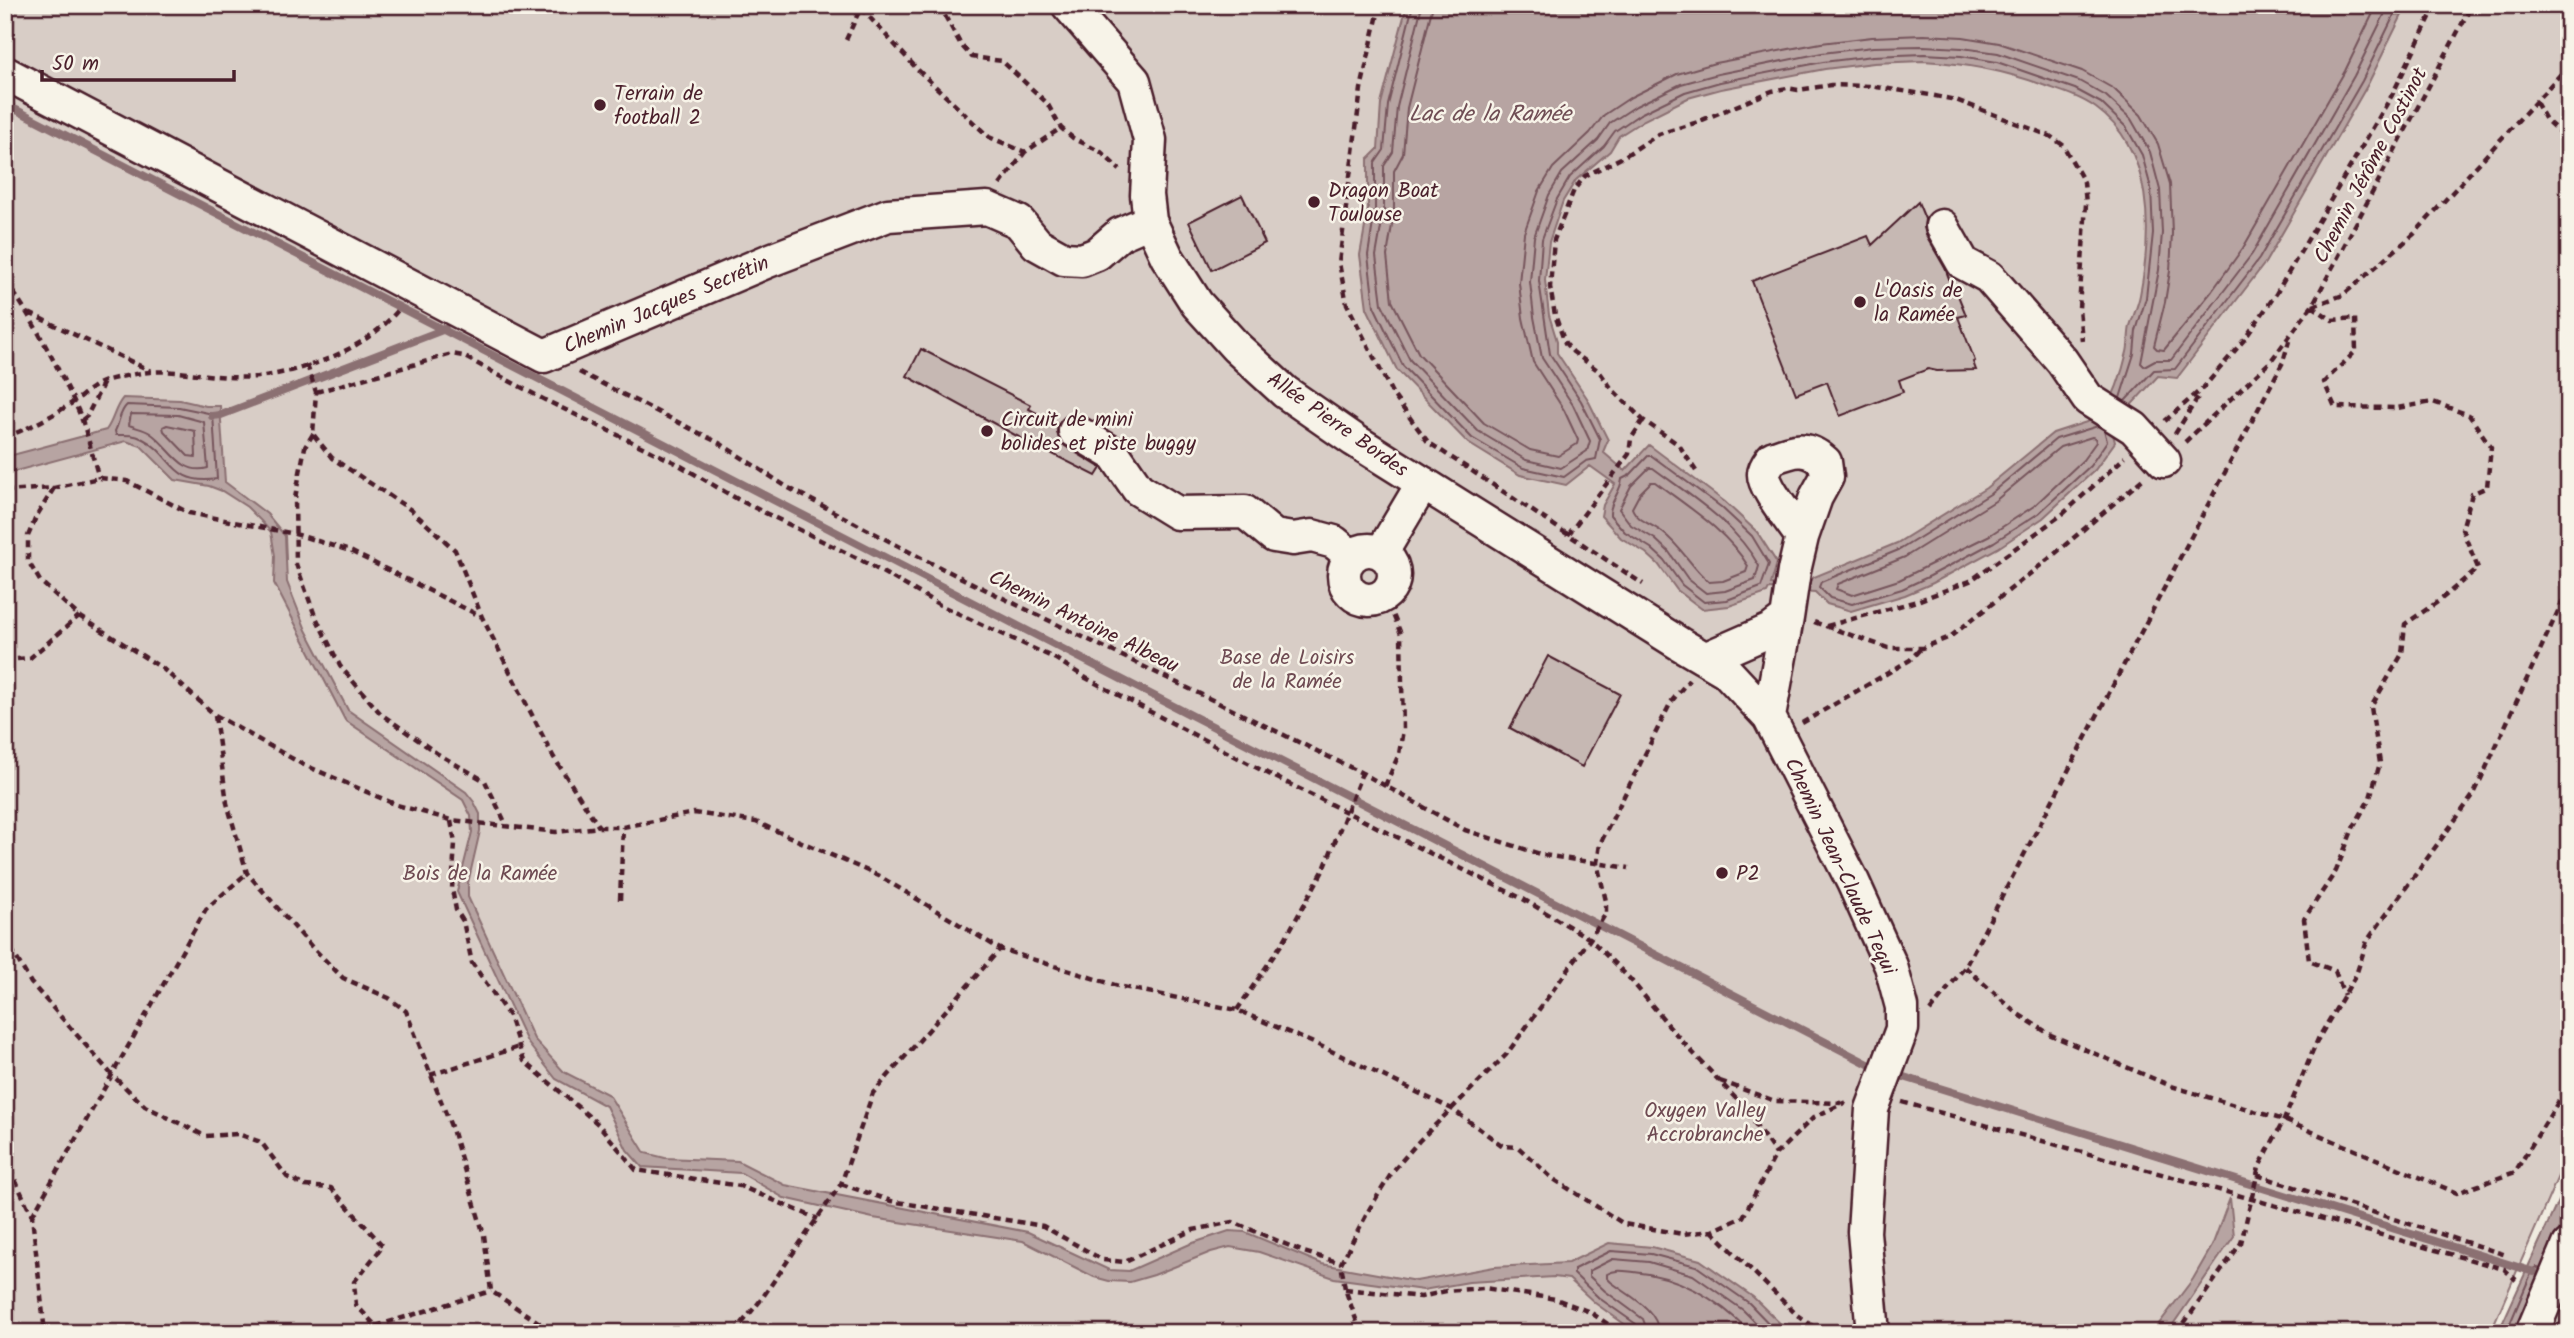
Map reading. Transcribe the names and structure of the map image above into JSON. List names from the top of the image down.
{
  "streets": {
    "street": ["Chemin Jacques Secrétin", "Allée Pierre Bordes", "Chemin Jean-Claude Tequi"],
    "path": ["Chemin Jérôme Costinot", "Chemin Antoine Albeau"]
  },
  "crossings": [
    ["Chemin Jacques Secrétin", "Allée Pierre Bordes"],
    ["Chemin Jacques Secrétin", "Chemin Antoine Albeau"],
    ["Allée Pierre Bordes", "Chemin Jean-Claude Tequi"]
  ],
  "water": ["Lac de la Ramée"],
  "parks": ["Base de Loisirs de la Ramée", "Bois de la Ramée", "Oxygen Valley Accrobranche"],
  "places": [
    "Terrain de football 2",
    "Dragon Boat Toulouse",
    "L'Oasis de la Ramée",
    "Circuit de mini bolides et piste buggy",
    "P2"
  ],
  "scale_bar": "50 m"
}
